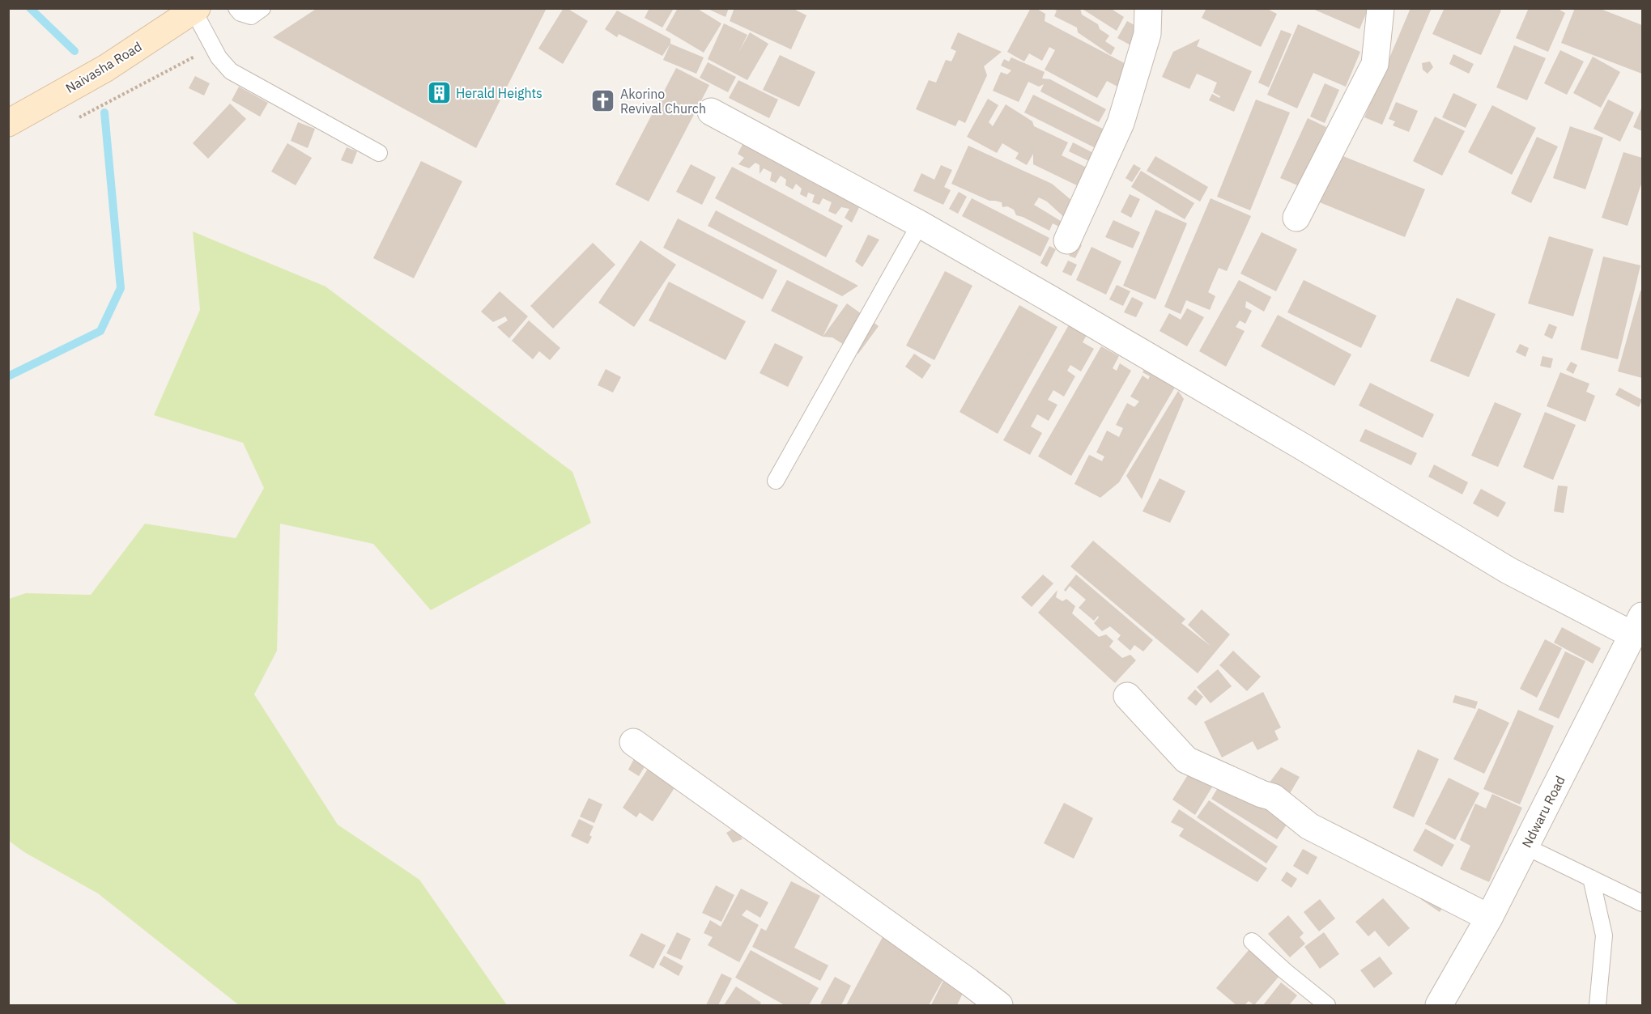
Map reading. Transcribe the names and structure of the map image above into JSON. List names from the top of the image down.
{
  "streets": {
    "main road": ["Naivasha Road"],
    "street": ["Ndwaru Road"]
  },
  "places": {
    "building": ["Herald Heights"],
    "church": ["Akorino Revival Church"]
  }
}
